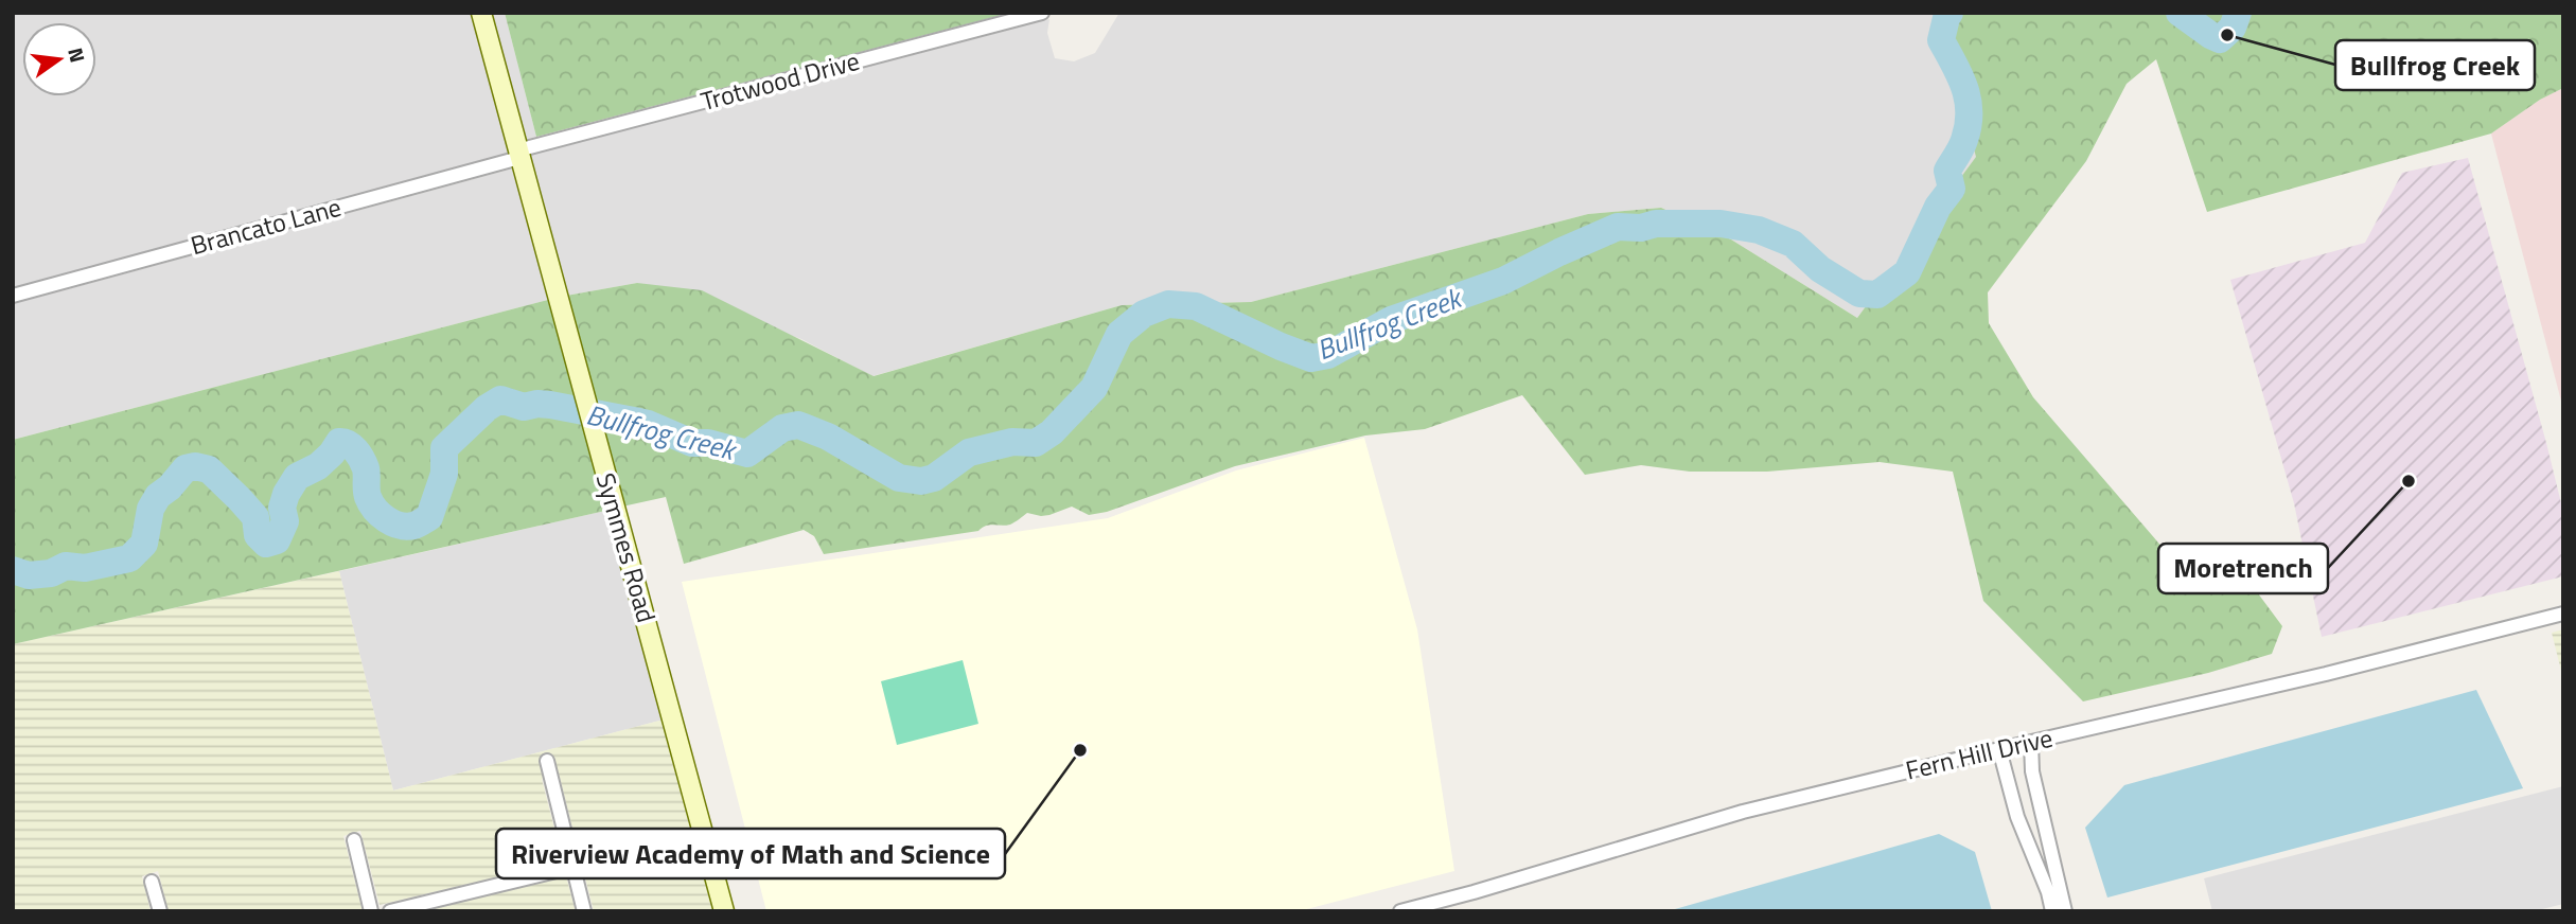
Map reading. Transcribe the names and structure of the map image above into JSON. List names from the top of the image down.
{
  "streets": {
    "street": [
      "Trotwood Drive",
      "Brancato Lane",
      "Symmes Road",
      "Fern Hill Drive"
    ]
  },
  "crossings": [
    ["Trotwood Drive", "Brancato Lane"],
    ["Trotwood Drive", "Symmes Road"],
    ["Brancato Lane", "Symmes Road"]
  ],
  "water": ["Bullfrog Creek"],
  "places": ["Bullfrog Creek", "Moretrench", "Riverview Academy of Math and Science"],
  "north": "right"
}
